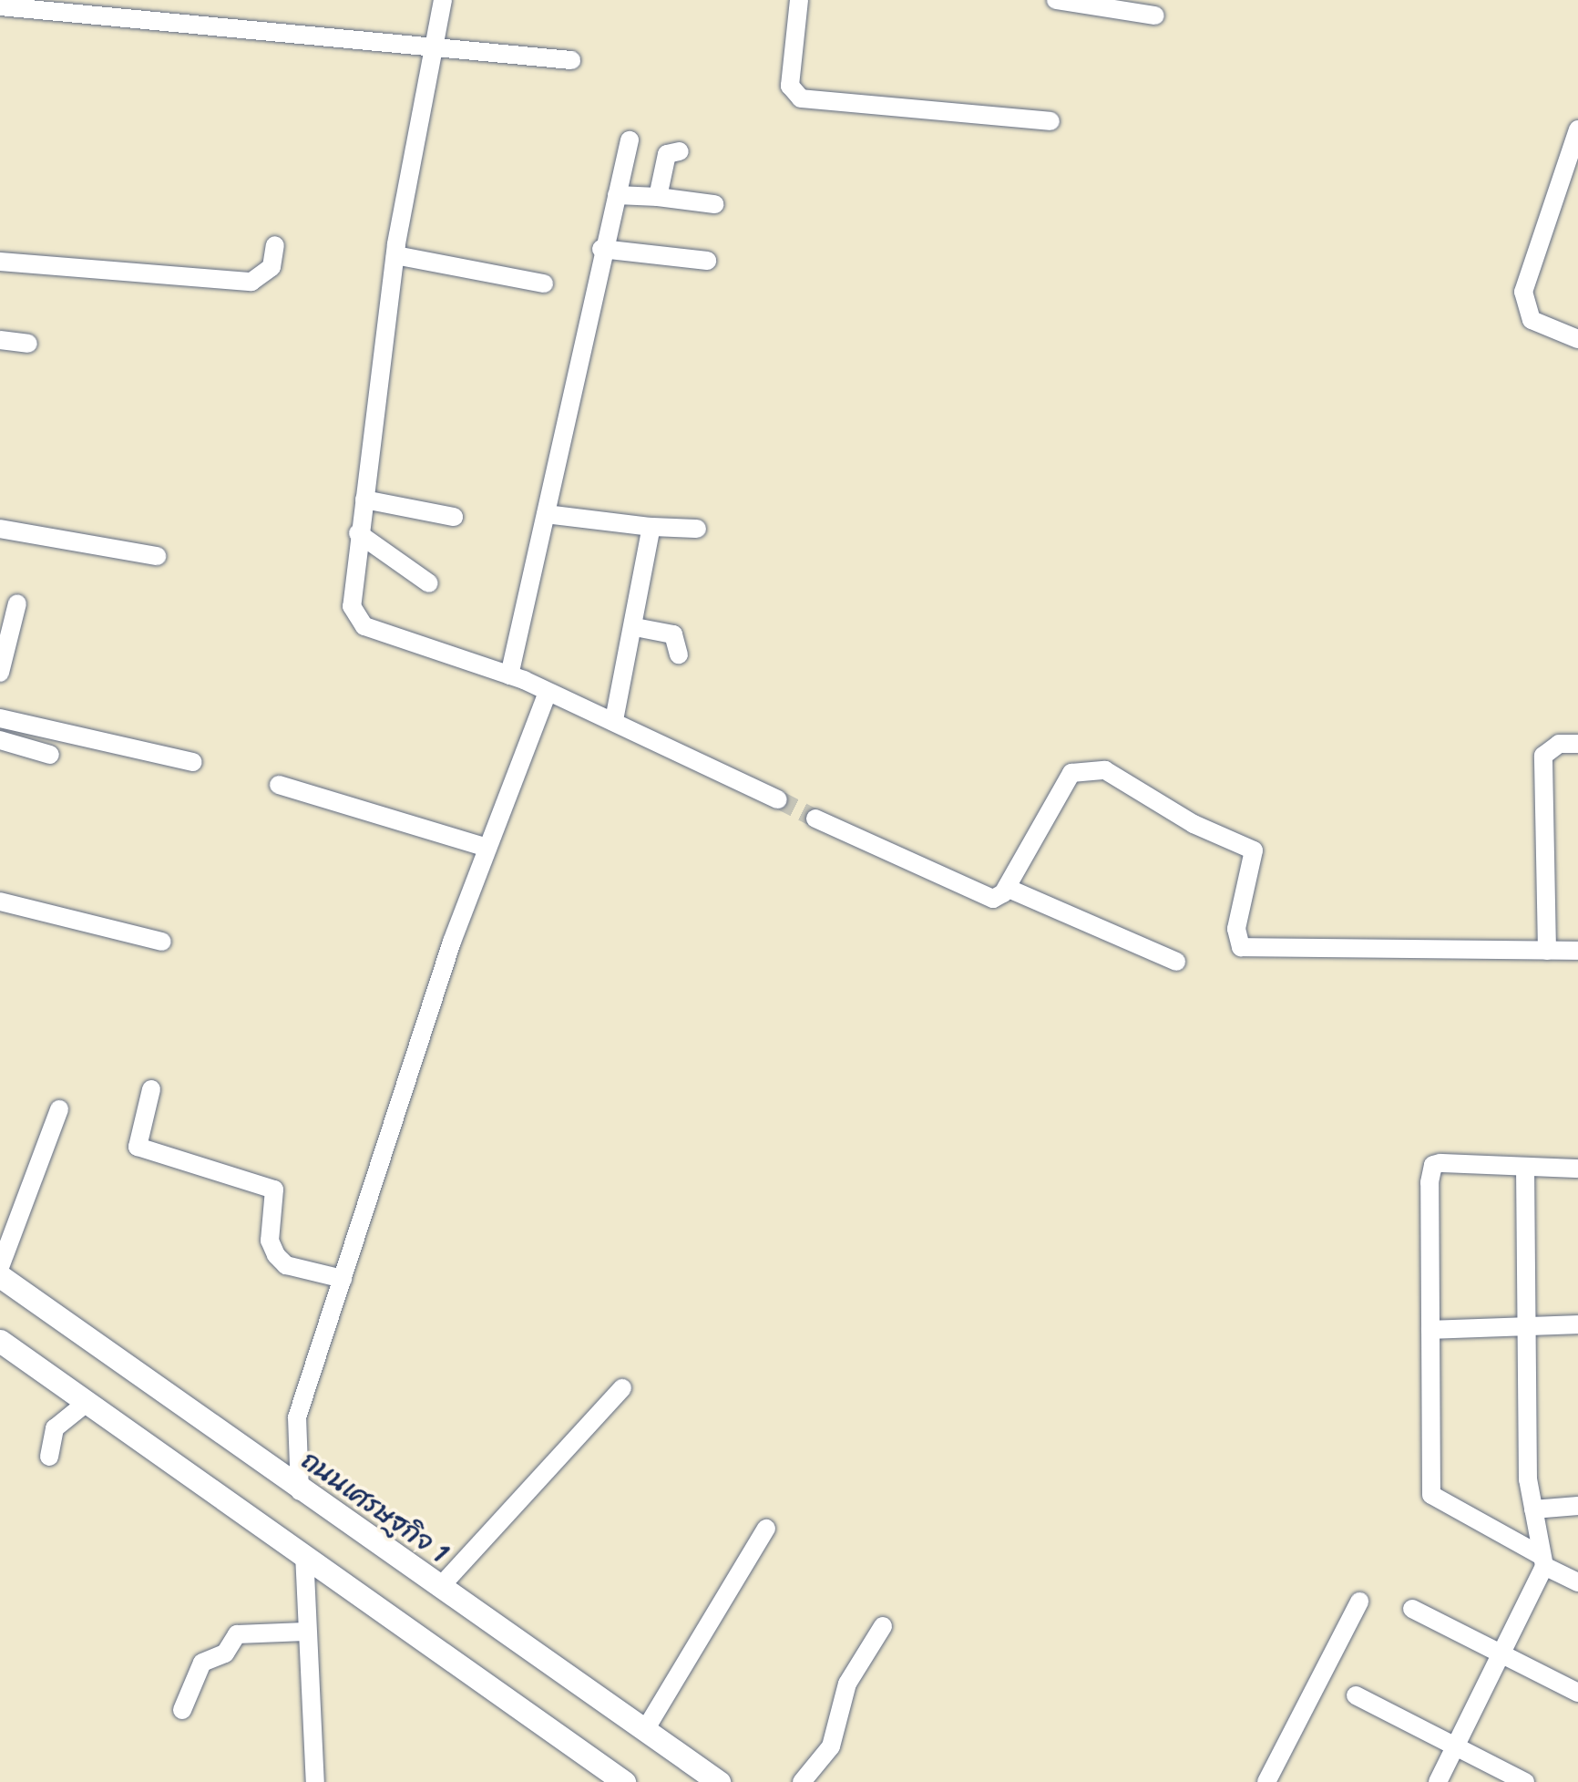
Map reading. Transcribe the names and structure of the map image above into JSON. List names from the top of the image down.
{
  "streets": {
    "main road": ["ถนนเศรษฐกิจ 1"]
  }
}
